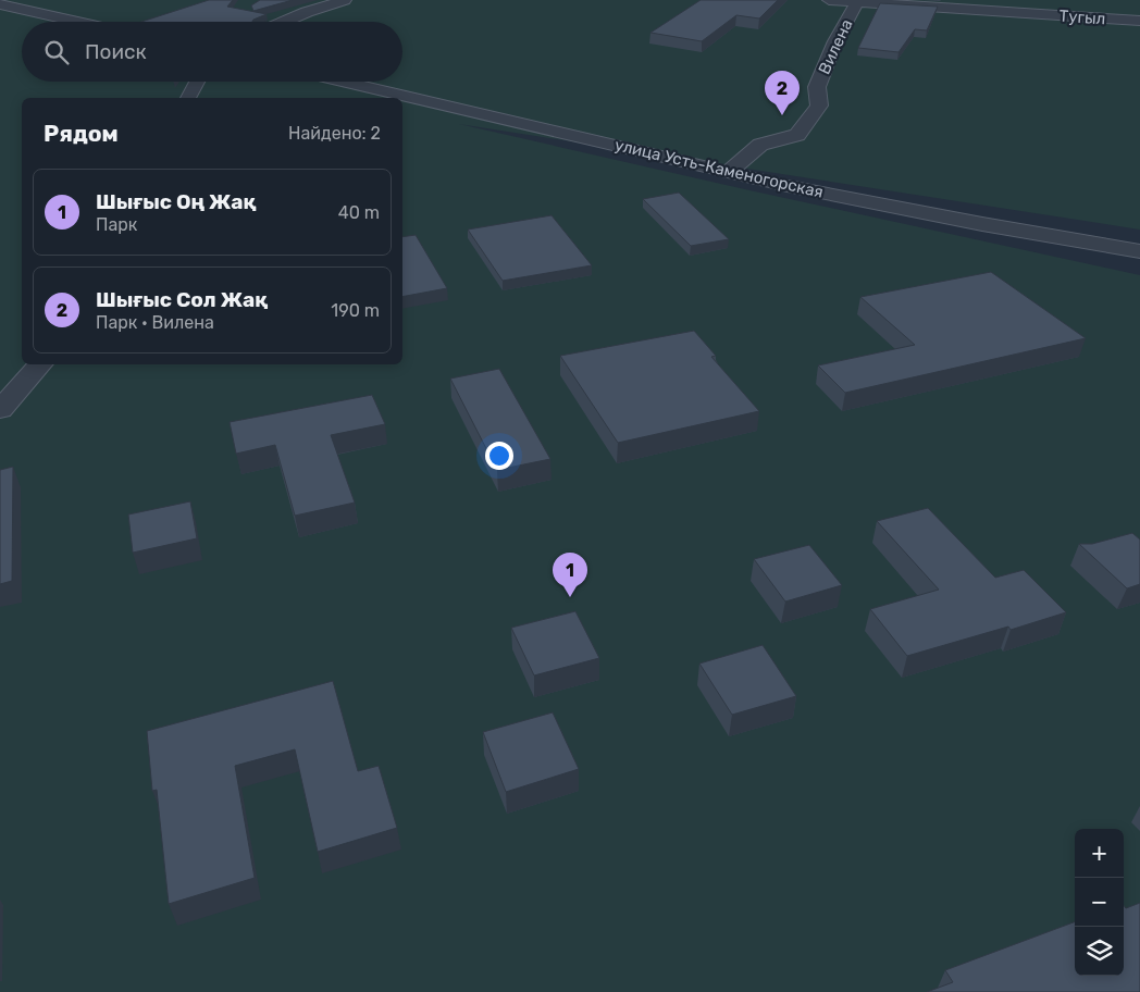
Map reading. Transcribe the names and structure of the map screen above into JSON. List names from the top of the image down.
{
  "streets": {
    "street": ["Тугыл", "Вилена", "улица Усть-Каменогорская"]
  },
  "crossings": [
    ["Тугыл", "Вилена"],
    ["Вилена", "улица Усть-Каменогорская"]
  ],
  "page": {
    "search": "Поиск",
    "pins": ["2", "1"],
    "heading": ["Рядом", "Найдено: 2"],
    "list": [
      {
        "mark": "1",
        "name": "Шығыс Оң Жақ",
        "note": "Парк",
        "value": "40 m"
      },
      {
        "mark": "2",
        "name": "Шығыс Сол Жақ",
        "note": "Парк · Вилена",
        "value": "190 m"
      }
    ],
    "map_buttons": ["+", "−"]
  }
}
